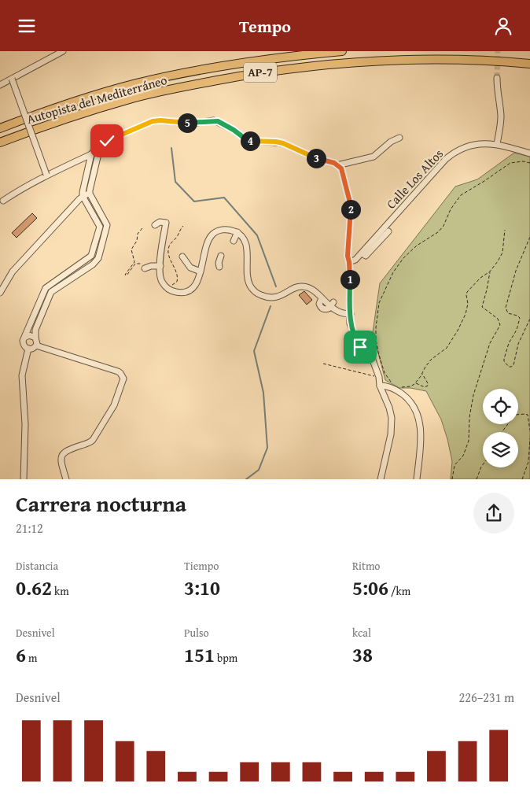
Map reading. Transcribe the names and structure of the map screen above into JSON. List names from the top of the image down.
{
  "streets": {
    "highway": ["AP-7", "Autopista del Mediterráneo"],
    "street": ["Calle Los Altos"]
  },
  "page": {
    "header": "Tempo",
    "pins": [
      "5",
      "4",
      "3",
      "2",
      "1"
    ],
    "heading": ["Carrera nocturna", "21:12"],
    "stats": [
      ["Distancia", "0.62 km"],
      ["Tiempo", "3:10"],
      ["Ritmo", "5:06 /km"],
      ["Desnivel", "6 m"],
      ["Pulso", "151 bpm"],
      ["kcal", "38"]
    ],
    "chart": ["Desnivel", "226–231 m"]
  }
}
